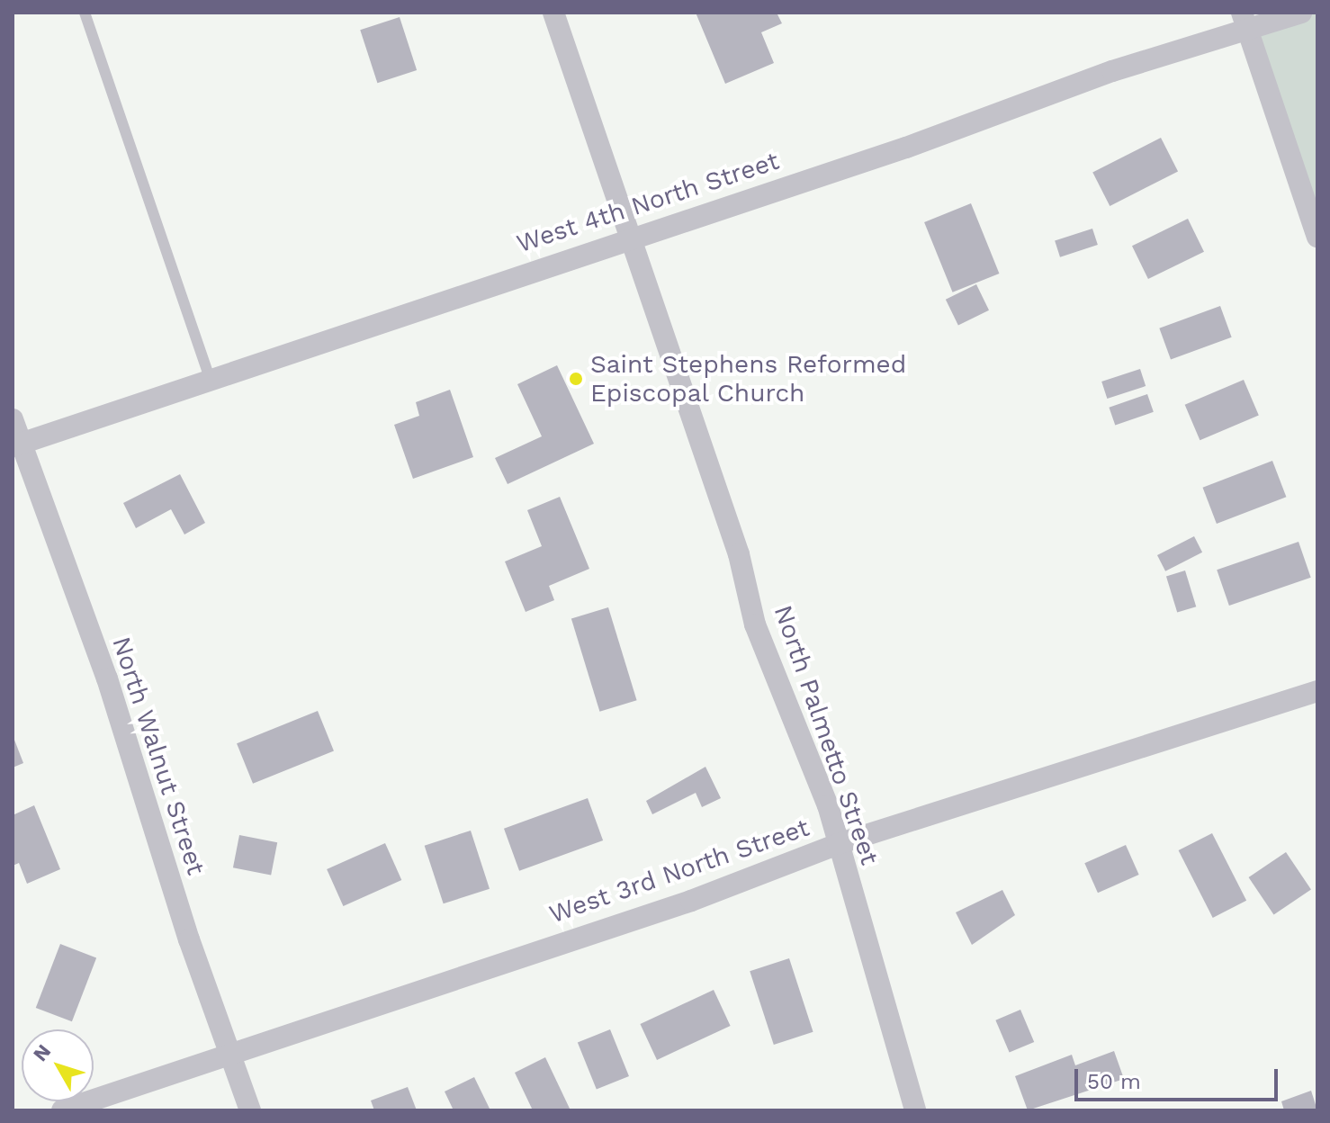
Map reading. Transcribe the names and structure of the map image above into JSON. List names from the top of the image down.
{
  "streets": {
    "street": [
      "West 4th North Street",
      "North Palmetto Street",
      "North Walnut Street",
      "West 3rd North Street"
    ]
  },
  "crossings": [
    ["West 4th North Street", "North Palmetto Street"],
    ["West 4th North Street", "North Walnut Street"],
    ["North Palmetto Street", "West 3rd North Street"],
    ["North Walnut Street", "West 3rd North Street"]
  ],
  "places": ["Saint Stephens Reformed Episcopal Church"],
  "scale_bar": "50 m",
  "north": "top left"
}
